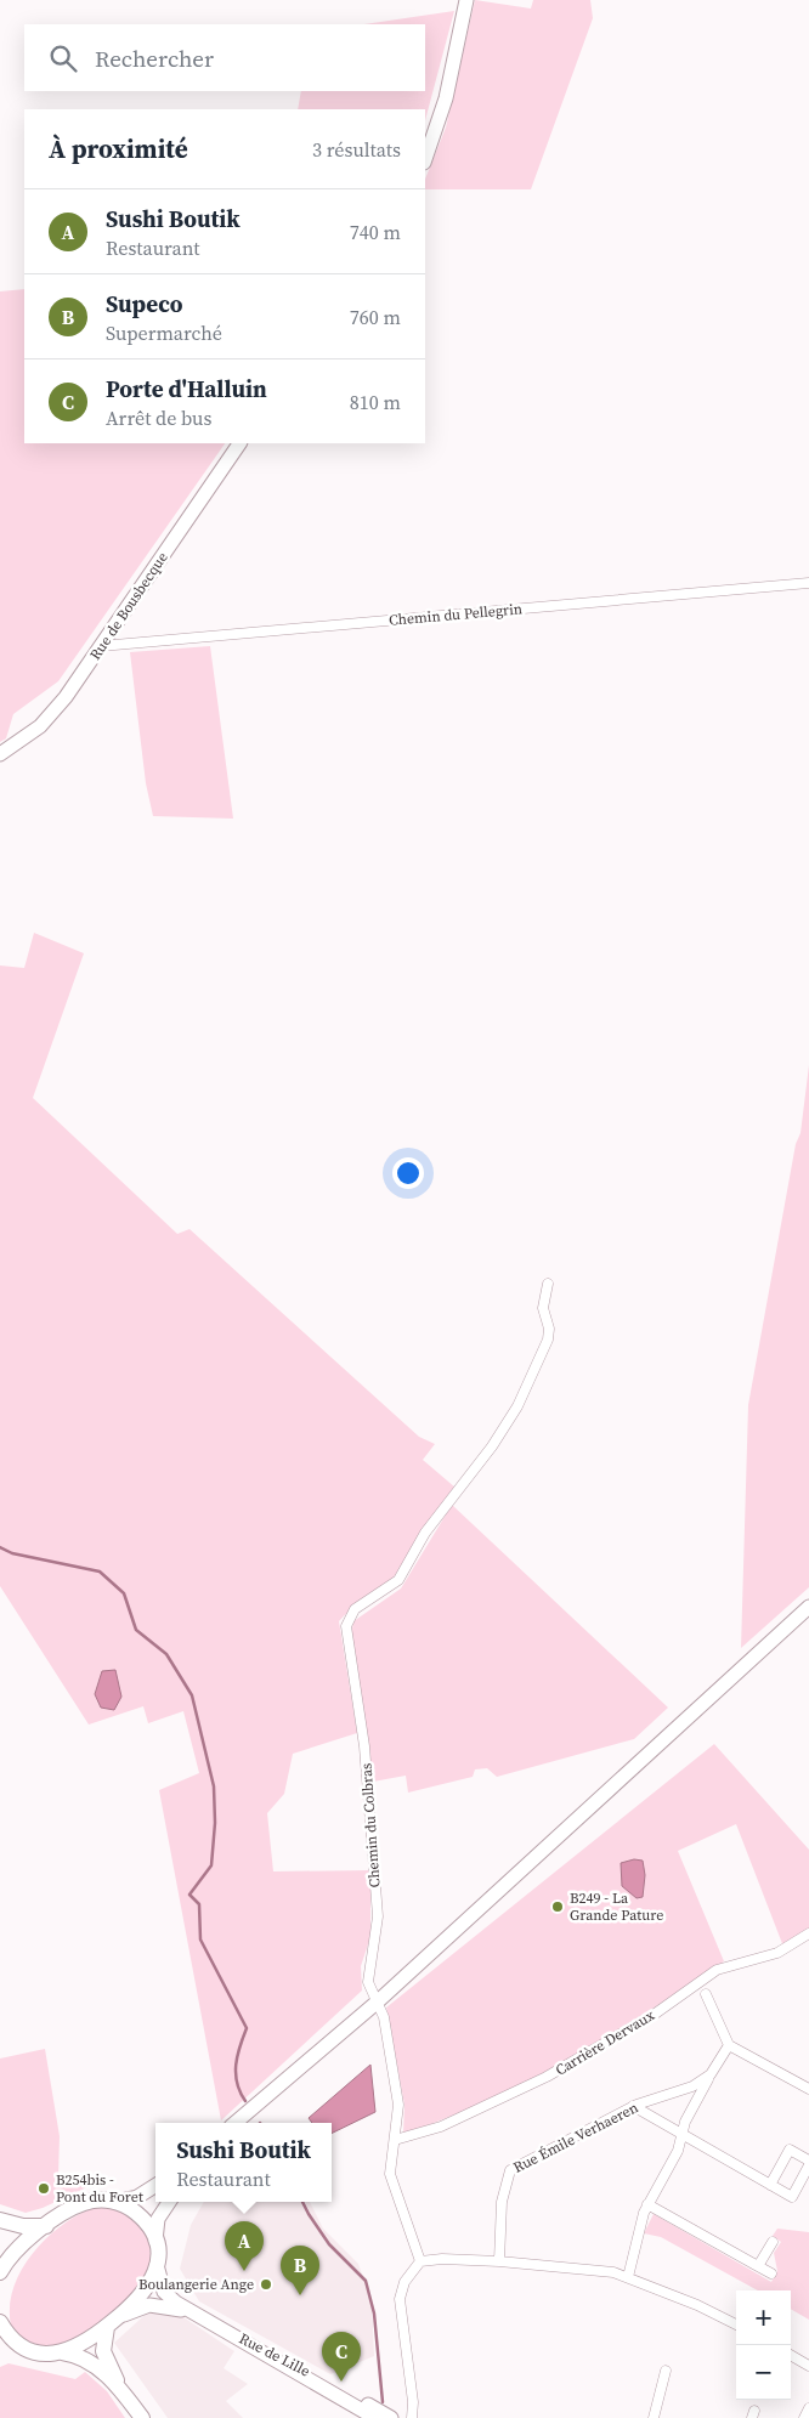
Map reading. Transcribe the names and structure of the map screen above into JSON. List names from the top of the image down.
{
  "streets": {
    "main road": ["Rue de Bousbecque", "Rue de Lille"],
    "street": [
      "Chemin du Pellegrin",
      "Chemin du Colbras",
      "Carrière Dervaux",
      "Rue Émile Verhaeren"
    ]
  },
  "crossings": [
    ["Rue de Bousbecque", "Chemin du Pellegrin"],
    ["Chemin du Colbras", "Carrière Dervaux"]
  ],
  "places": ["B249 - La Grande Pature", "B254bis - Pont du Foret", "Boulangerie Ange"],
  "page": {
    "search": "Rechercher",
    "heading": ["À proximité", "3 résultats"],
    "list": [
      {
        "mark": "A",
        "name": "Sushi Boutik",
        "note": "Restaurant",
        "value": "740 m"
      },
      {
        "mark": "B",
        "name": "Supeco",
        "note": "Supermarché",
        "value": "760 m"
      },
      {
        "mark": "C",
        "name": "Porte d'Halluin",
        "note": "Arrêt de bus",
        "value": "810 m"
      }
    ],
    "popup": ["Sushi Boutik", "Restaurant"],
    "pins": ["A", "B", "C"],
    "map_buttons": ["+", "−"]
  }
}
